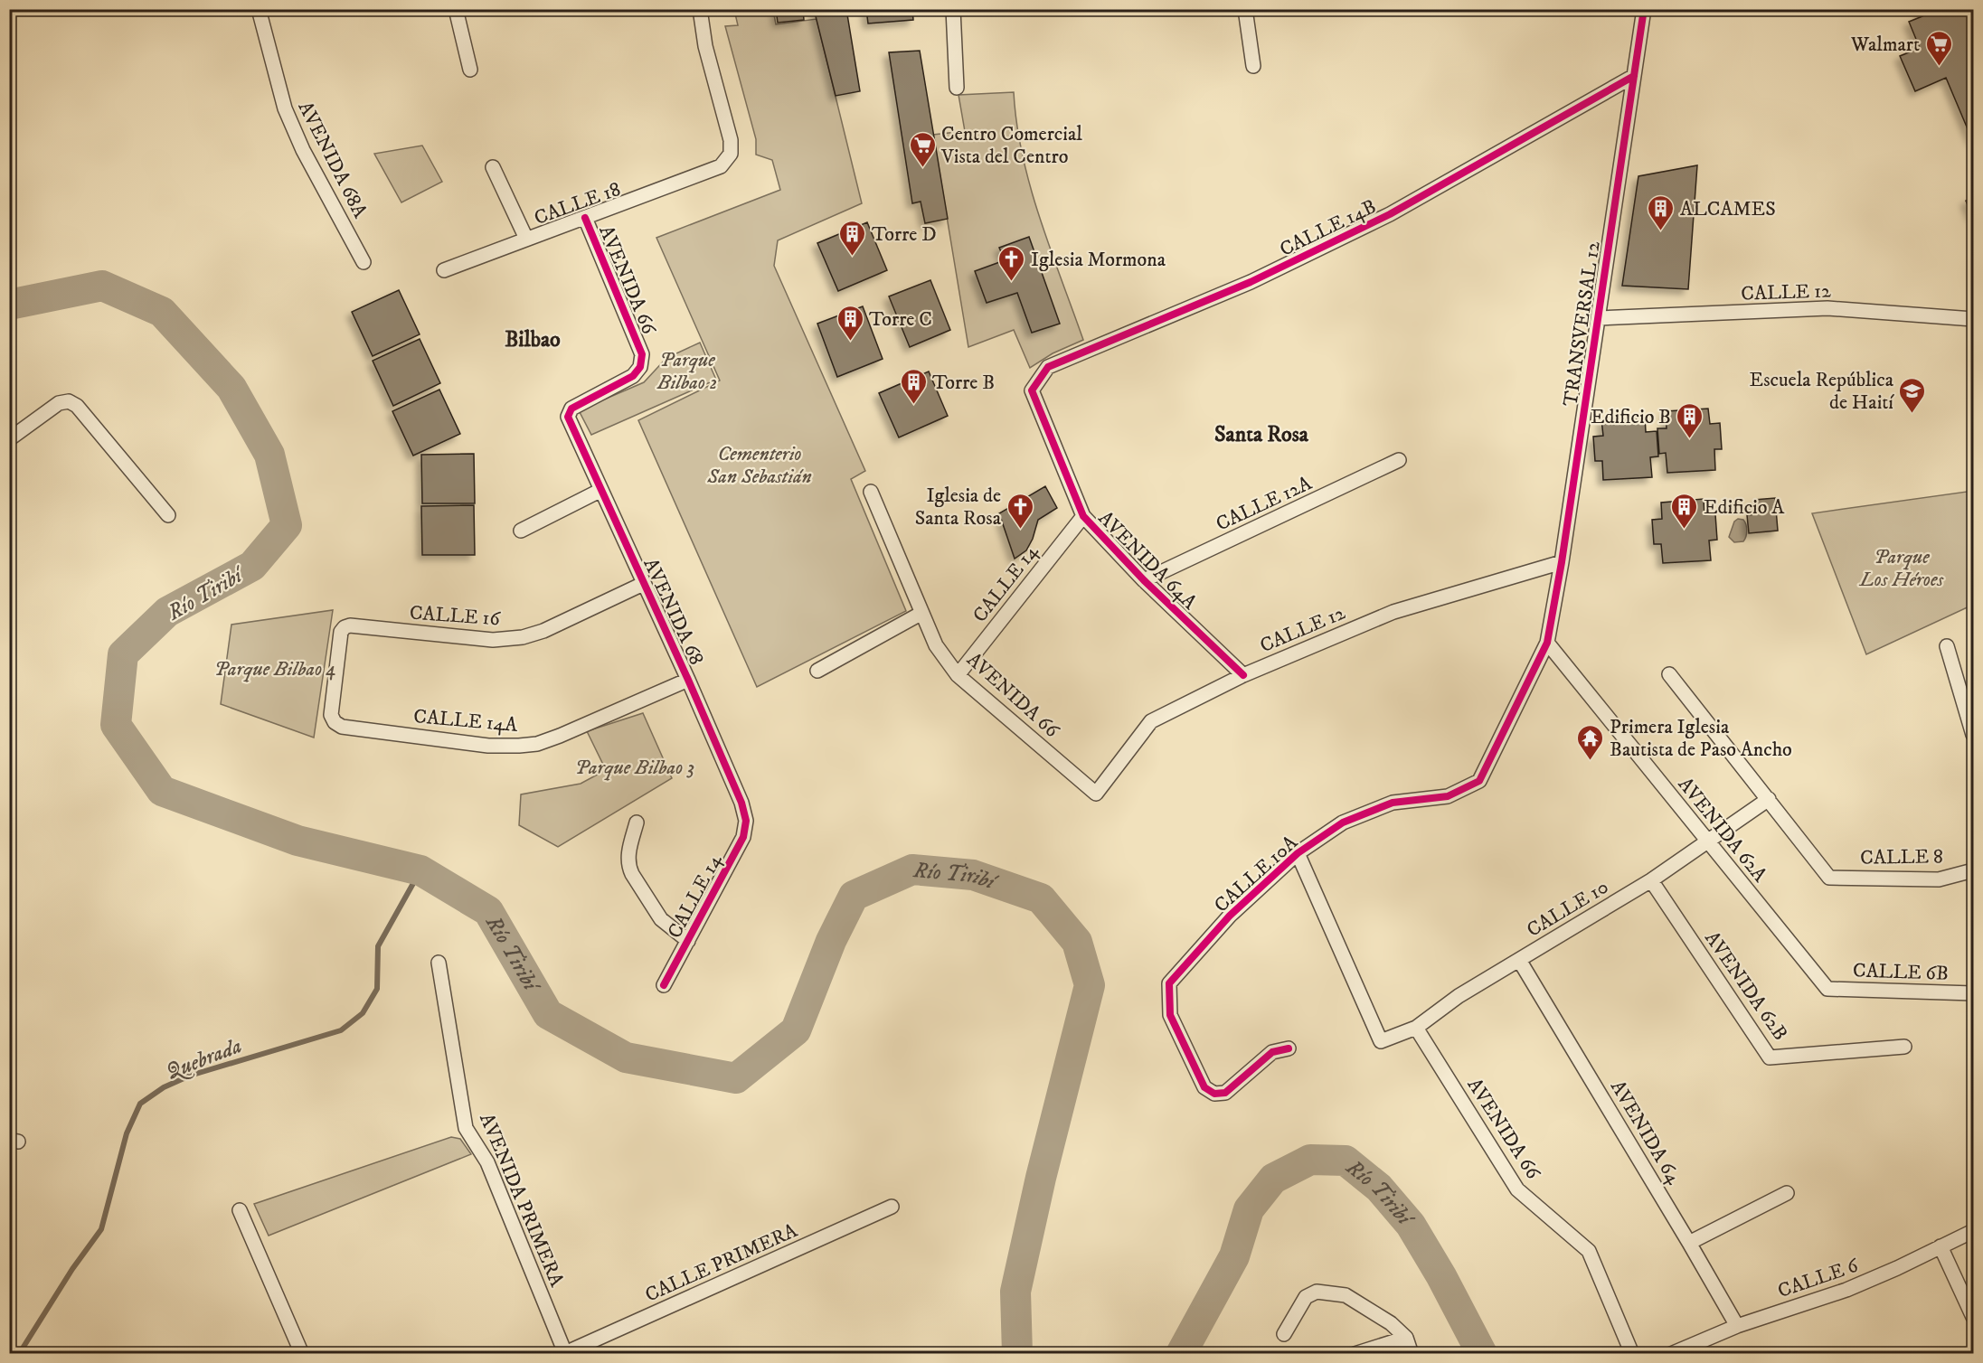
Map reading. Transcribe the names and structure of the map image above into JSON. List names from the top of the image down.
{
  "streets": {
    "street": [
      "AVENIDA 68A",
      "CALLE 18",
      "CALLE 14B",
      "AVENIDA 66",
      "CALLE 12",
      "TRANSVERSAL 12",
      "CALLE 12A",
      "AVENIDA 64A",
      "CALLE 14",
      "AVENIDA 68",
      "CALLE 16",
      "CALLE 14A",
      "AVENIDA 62A",
      "CALLE 8",
      "CALLE 10A",
      "CALLE 10",
      "CALLE 6B",
      "AVENIDA 62B",
      "AVENIDA 64",
      "AVENIDA PRIMERA",
      "CALLE PRIMERA",
      "CALLE 6"
    ]
  },
  "crossings": [
    ["CALLE 18", "AVENIDA 66"],
    ["CALLE 14B", "TRANSVERSAL 12"],
    ["CALLE 14B", "AVENIDA 64A"],
    ["AVENIDA 66", "CALLE 12"],
    ["AVENIDA 66", "CALLE 14"],
    ["AVENIDA 66", "AVENIDA 68"],
    ["AVENIDA 66", "CALLE 10"],
    ["CALLE 12", "TRANSVERSAL 12"],
    ["CALLE 12", "AVENIDA 64A"],
    ["TRANSVERSAL 12", "AVENIDA 62A"],
    ["TRANSVERSAL 12", "CALLE 10A"],
    ["CALLE 12A", "AVENIDA 64A"],
    ["AVENIDA 64A", "CALLE 14"],
    ["CALLE 14", "AVENIDA 68"],
    ["AVENIDA 68", "CALLE 16"],
    ["AVENIDA 68", "CALLE 14A"],
    ["CALLE 16", "CALLE 14A"],
    ["AVENIDA 62A", "CALLE 10A"],
    ["AVENIDA 62A", "CALLE 10"],
    ["AVENIDA 62A", "CALLE 6B"],
    ["CALLE 8", "CALLE 10"],
    ["CALLE 10A", "CALLE 10"],
    ["CALLE 10", "AVENIDA 62B"],
    ["CALLE 10", "AVENIDA 64"],
    ["AVENIDA 64", "CALLE 6"],
    ["AVENIDA PRIMERA", "CALLE PRIMERA"]
  ],
  "districts": ["Bilbao", "Santa Rosa"],
  "water": ["Río Tiribí", "Quebrada"],
  "parks": [
    "Parque Bilbao 2",
    "Cementerio San Sebastián",
    "Parque Los Héroes",
    "Parque Bilbao 4",
    "Parque Bilbao 3"
  ],
  "places": {
    "supermarket": ["Walmart", "Centro Comercial Vista del Centro"],
    "building": [
      "ALCAMES",
      "Torre D",
      "Torre C",
      "Torre B",
      "Edificio B",
      "Edificio A"
    ],
    "church": ["Iglesia Mormona", "Iglesia de Santa Rosa"],
    "school or university": ["Escuela República de Haití"],
    "temple": ["Primera Iglesia Bautista de Paso Ancho"]
  }
}
